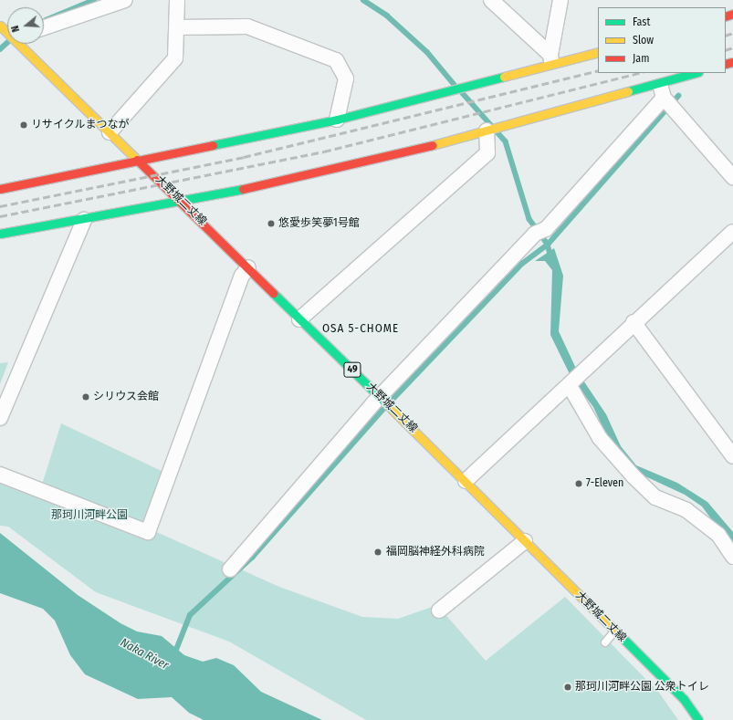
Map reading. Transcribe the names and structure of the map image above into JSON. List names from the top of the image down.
{
  "streets": {
    "street": ["大野城二丈線", "49"]
  },
  "districts": ["OSA 5-CHOME"],
  "water": ["Naka River"],
  "parks": ["那珂川河畔公園"],
  "places": [
    "リサイクルまつなが",
    "悠愛歩笑夢1号館",
    "シリウス会館",
    "7-Eleven",
    "福岡脳神経外科病院",
    "那珂川河畔公園 公衆トイレ"
  ],
  "legend": ["Fast", "Slow", "Jam"],
  "north": "left"
}
